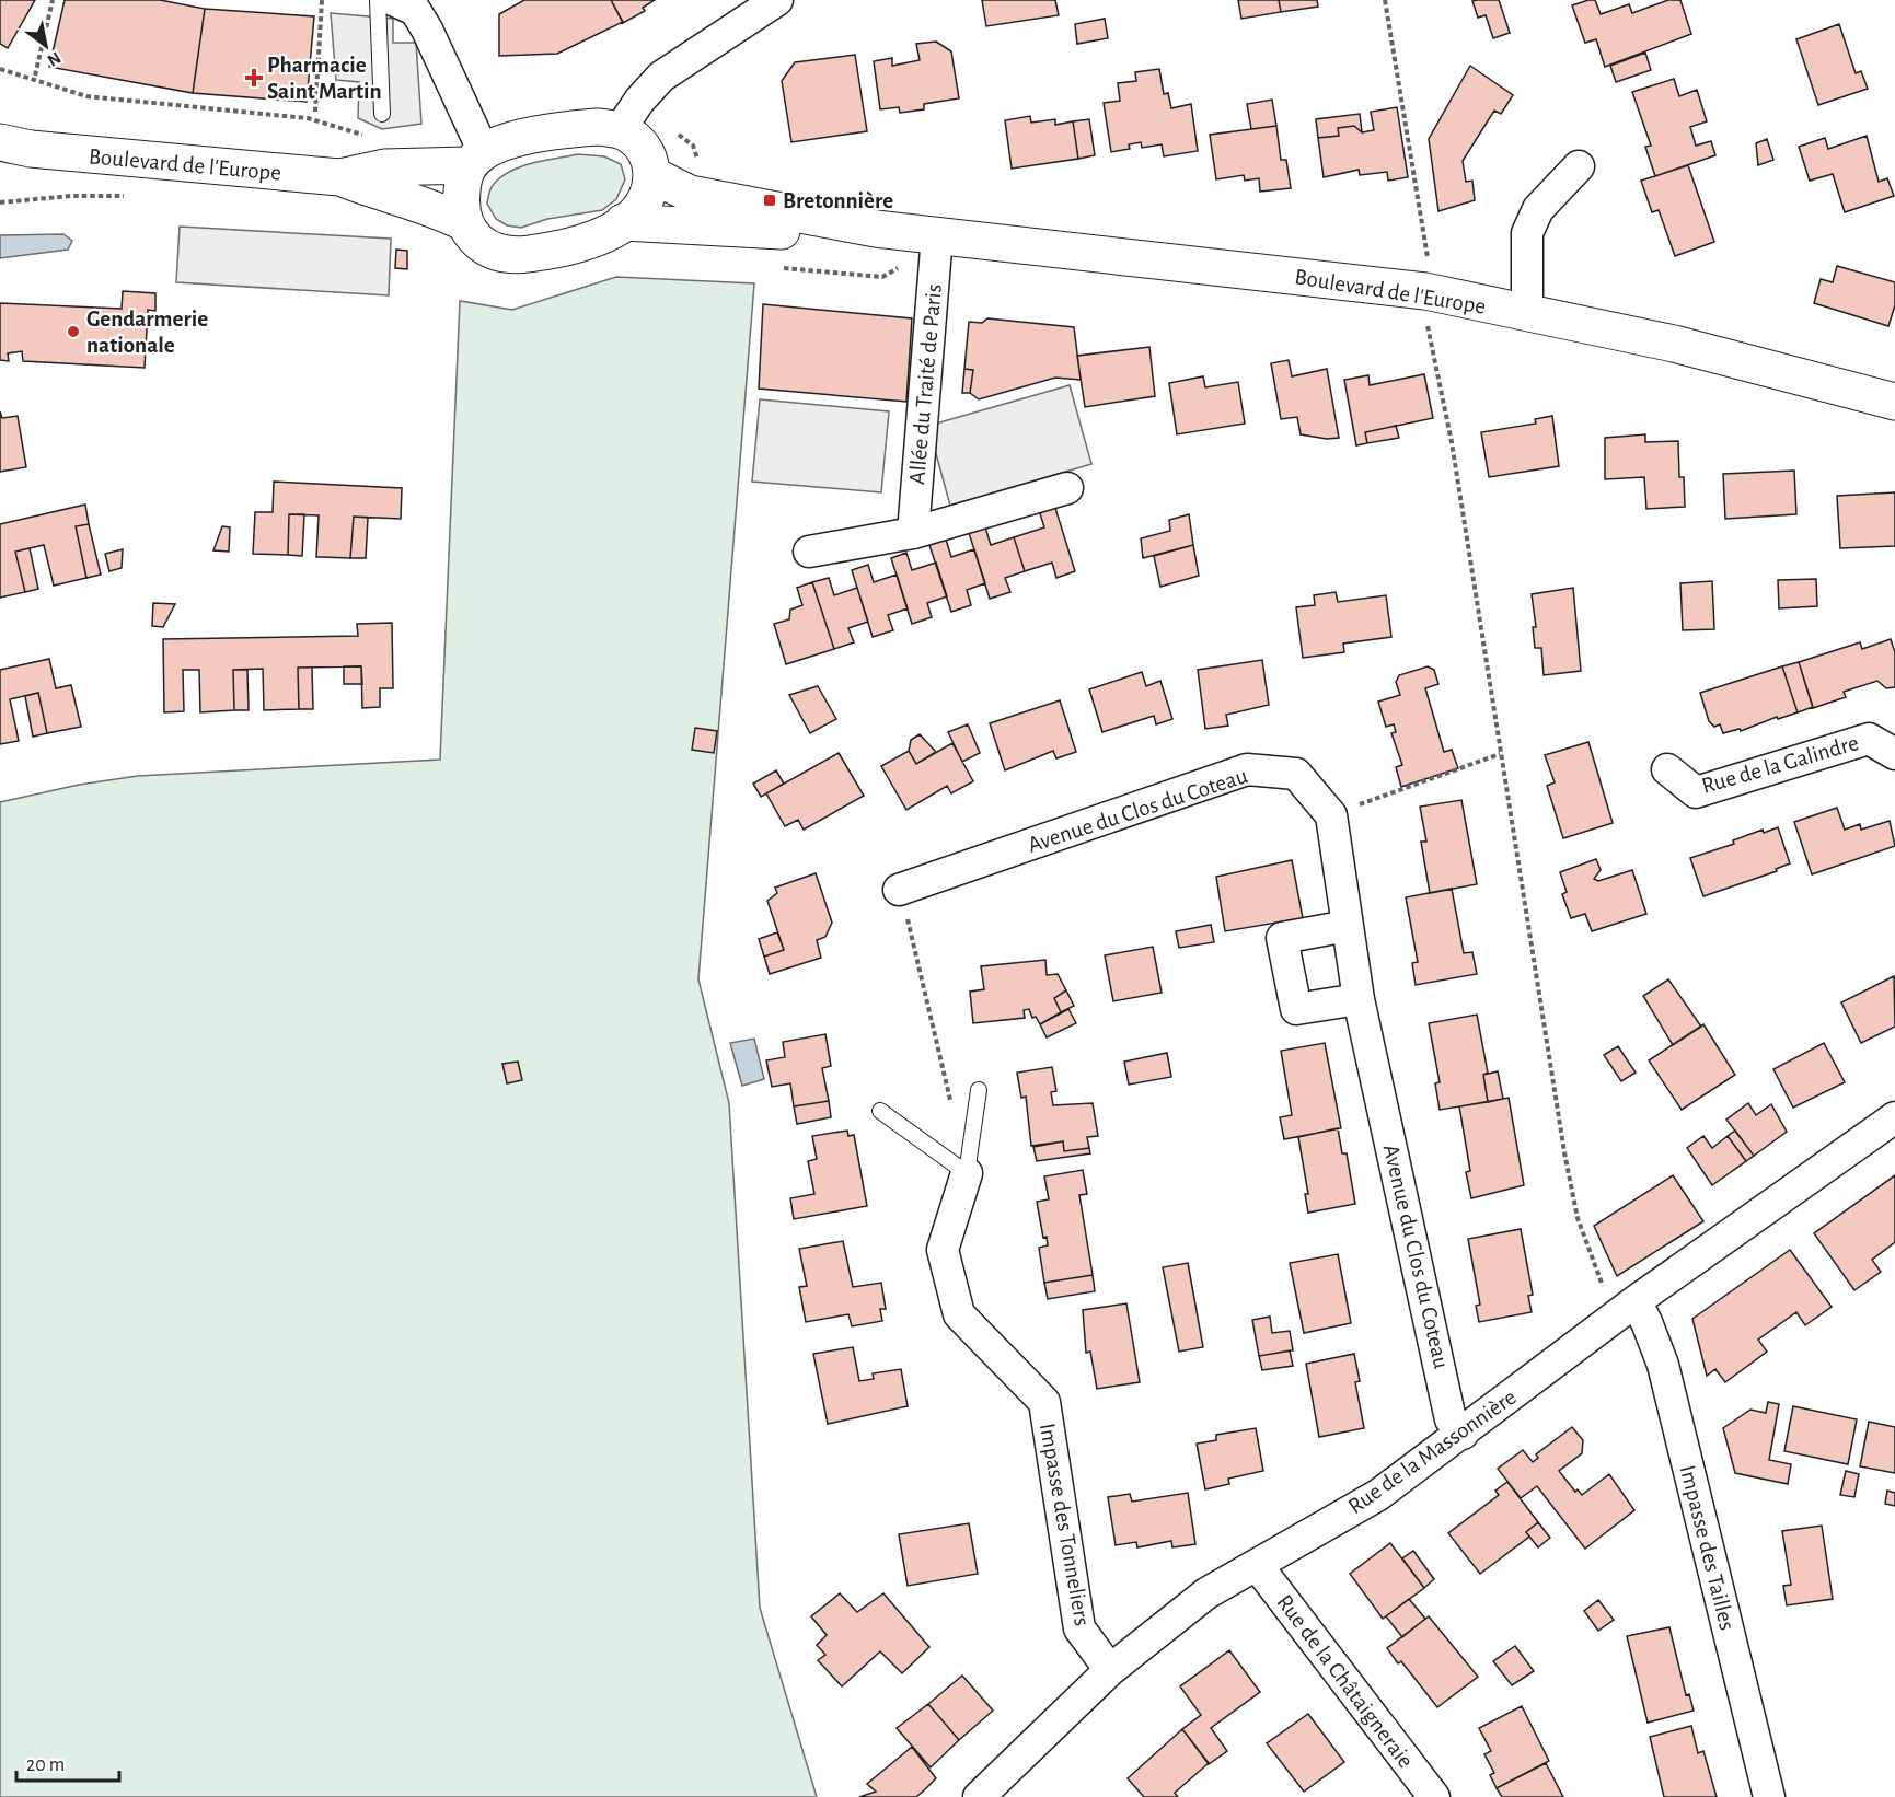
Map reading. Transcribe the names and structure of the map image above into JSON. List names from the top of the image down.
{
  "streets": {
    "street": [
      "Boulevard de l'Europe",
      "Allée du Traité de Paris",
      "Rue de la Galindre",
      "Avenue du Clos du Coteau",
      "Rue de la Massonnière",
      "Impasse des Tonneliers",
      "Impasse des Tailles",
      "Rue de la Châtaigneraie"
    ]
  },
  "crossings": [
    ["Boulevard de l'Europe", "Allée du Traité de Paris"],
    ["Avenue du Clos du Coteau", "Rue de la Massonnière"],
    ["Rue de la Massonnière", "Impasse des Tonneliers"],
    ["Rue de la Massonnière", "Impasse des Tailles"],
    ["Rue de la Massonnière", "Rue de la Châtaigneraie"]
  ],
  "places": {
    "health": ["Pharmacie Saint Martin"],
    "transit": ["Bretonnière"],
    "other": ["Gendarmerie nationale"]
  },
  "scale_bar": "20 m",
  "north": "bottom right"
}
